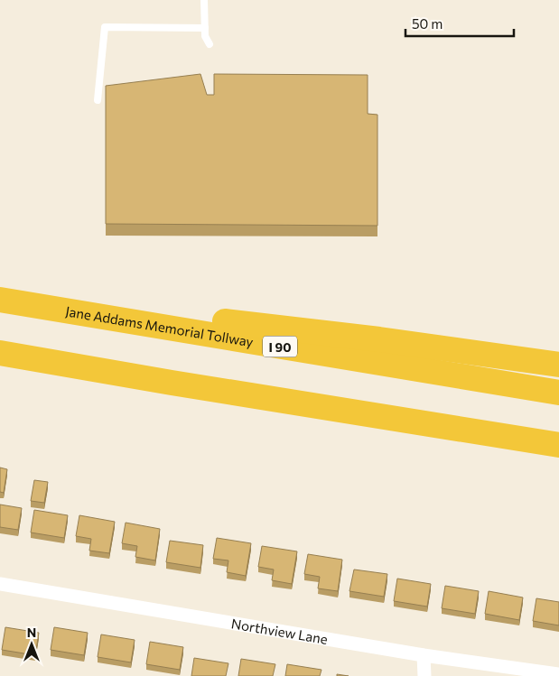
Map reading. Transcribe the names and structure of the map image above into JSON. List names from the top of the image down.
{
  "streets": {
    "highway": ["Jane Addams Memorial Tollway", "I 90"],
    "street": ["Northview Lane"]
  },
  "scale_bar": "50 m",
  "north": "top"
}
